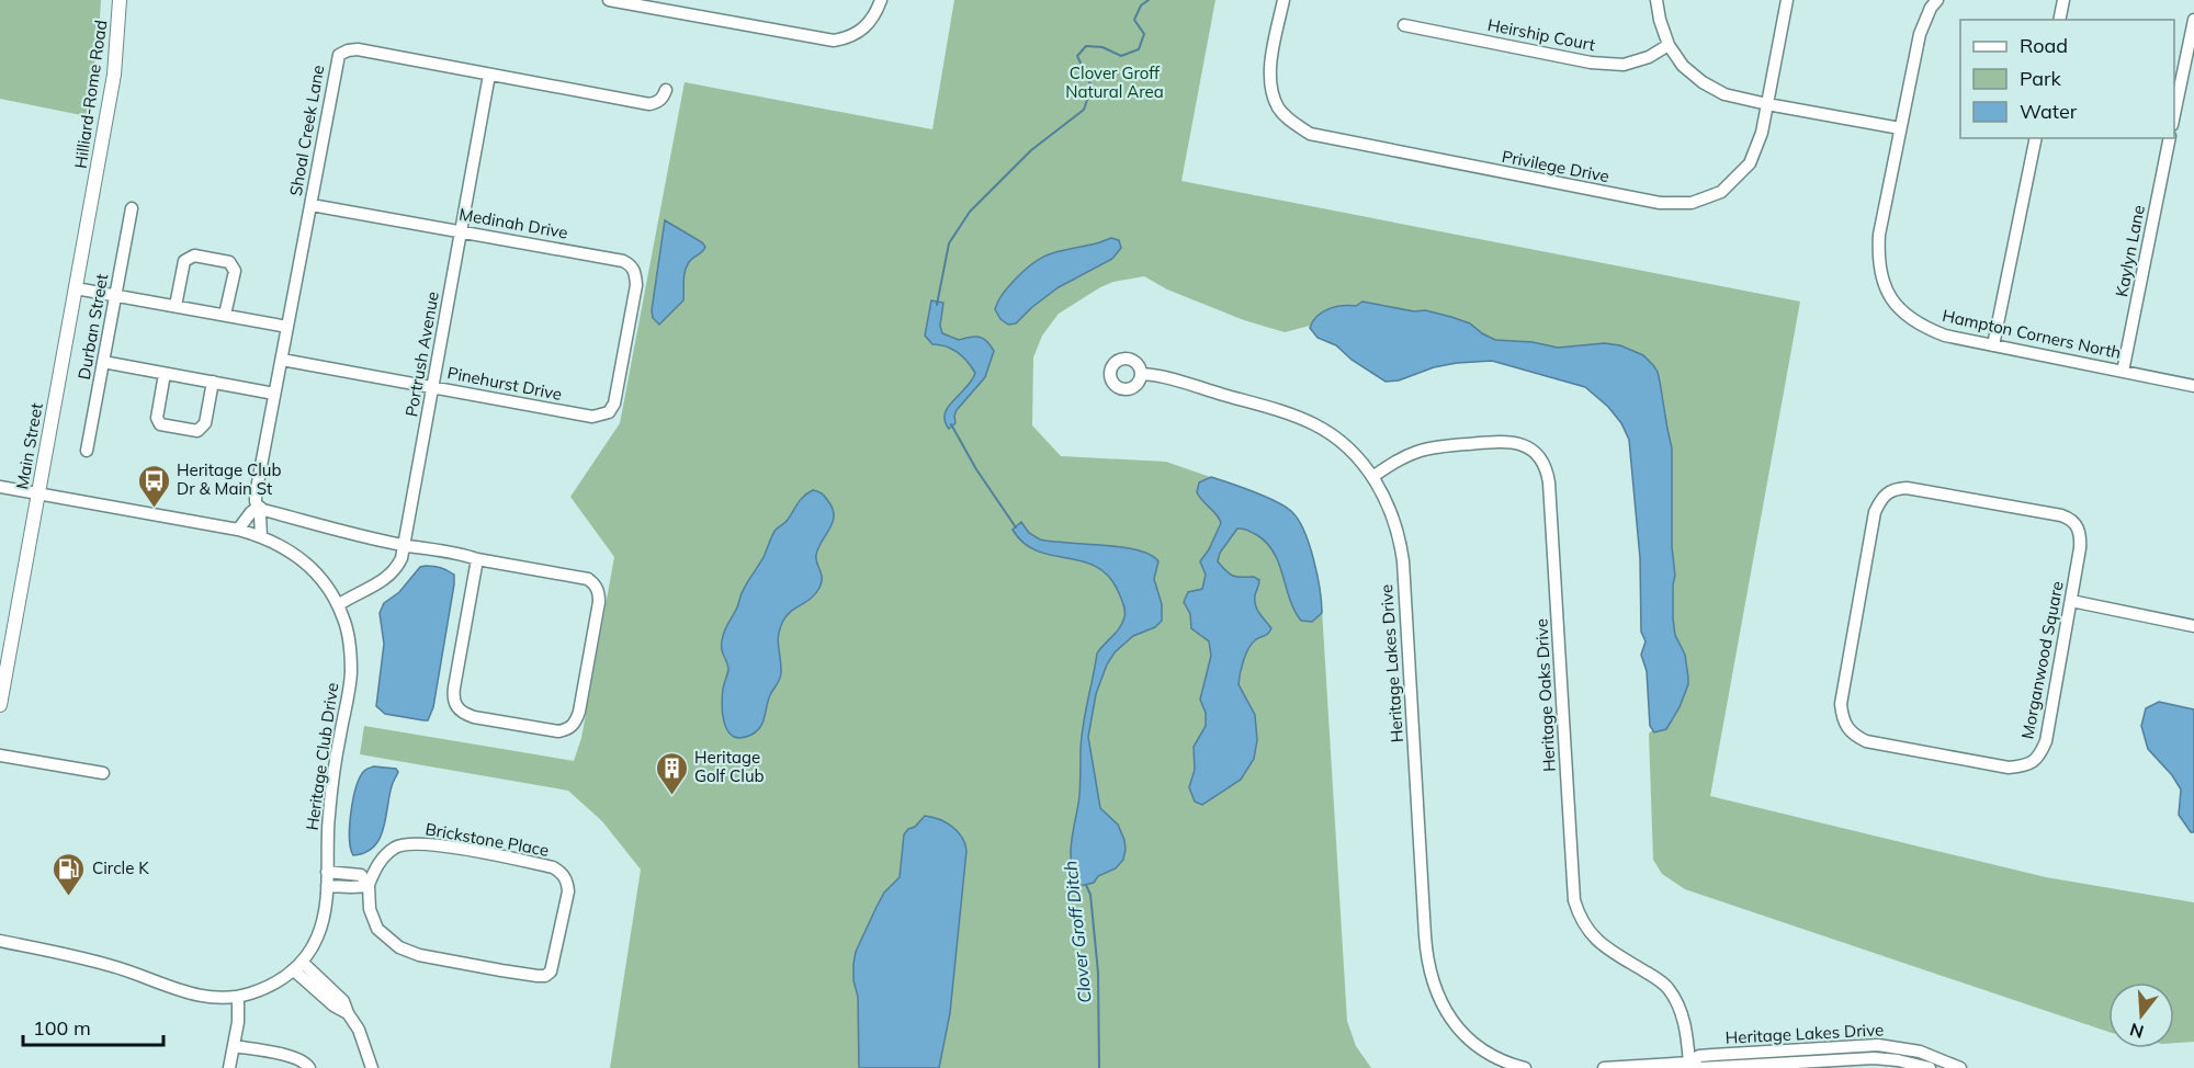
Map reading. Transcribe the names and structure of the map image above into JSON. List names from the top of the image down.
{
  "streets": {
    "main road": ["Hilliard-Rome Road", "Main Street"],
    "street": [
      "Heirship Court",
      "Shoal Creek Lane",
      "Privilege Drive",
      "Medinah Drive",
      "Kaylyn Lane",
      "Durban Street",
      "Hampton Corners North",
      "Portrush Avenue",
      "Pinehurst Drive",
      "Morganwood Square",
      "Heritage Lakes Drive",
      "Heritage Oaks Drive",
      "Heritage Club Drive",
      "Brickstone Place"
    ]
  },
  "crossings": [
    ["Hilliard-Rome Road", "Main Street"],
    ["Shoal Creek Lane", "Medinah Drive"],
    ["Shoal Creek Lane", "Portrush Avenue"],
    ["Shoal Creek Lane", "Pinehurst Drive"],
    ["Shoal Creek Lane", "Heritage Club Drive"],
    ["Medinah Drive", "Portrush Avenue"],
    ["Medinah Drive", "Pinehurst Drive"],
    ["Kaylyn Lane", "Hampton Corners North"],
    ["Portrush Avenue", "Pinehurst Drive"],
    ["Portrush Avenue", "Heritage Club Drive"],
    ["Main Street", "Heritage Club Drive"],
    ["Heritage Lakes Drive", "Heritage Oaks Drive"]
  ],
  "water": ["Clover Groff Ditch"],
  "parks": ["Clover Groff Natural Area"],
  "places": {
    "bus stop": ["Heritage Club Dr & Main St"],
    "building": ["Heritage Golf Club"],
    "fuel station": ["Circle K"]
  },
  "legend": ["Road", "Park", "Water"],
  "scale_bar": "100 m",
  "north": "bottom"
}
